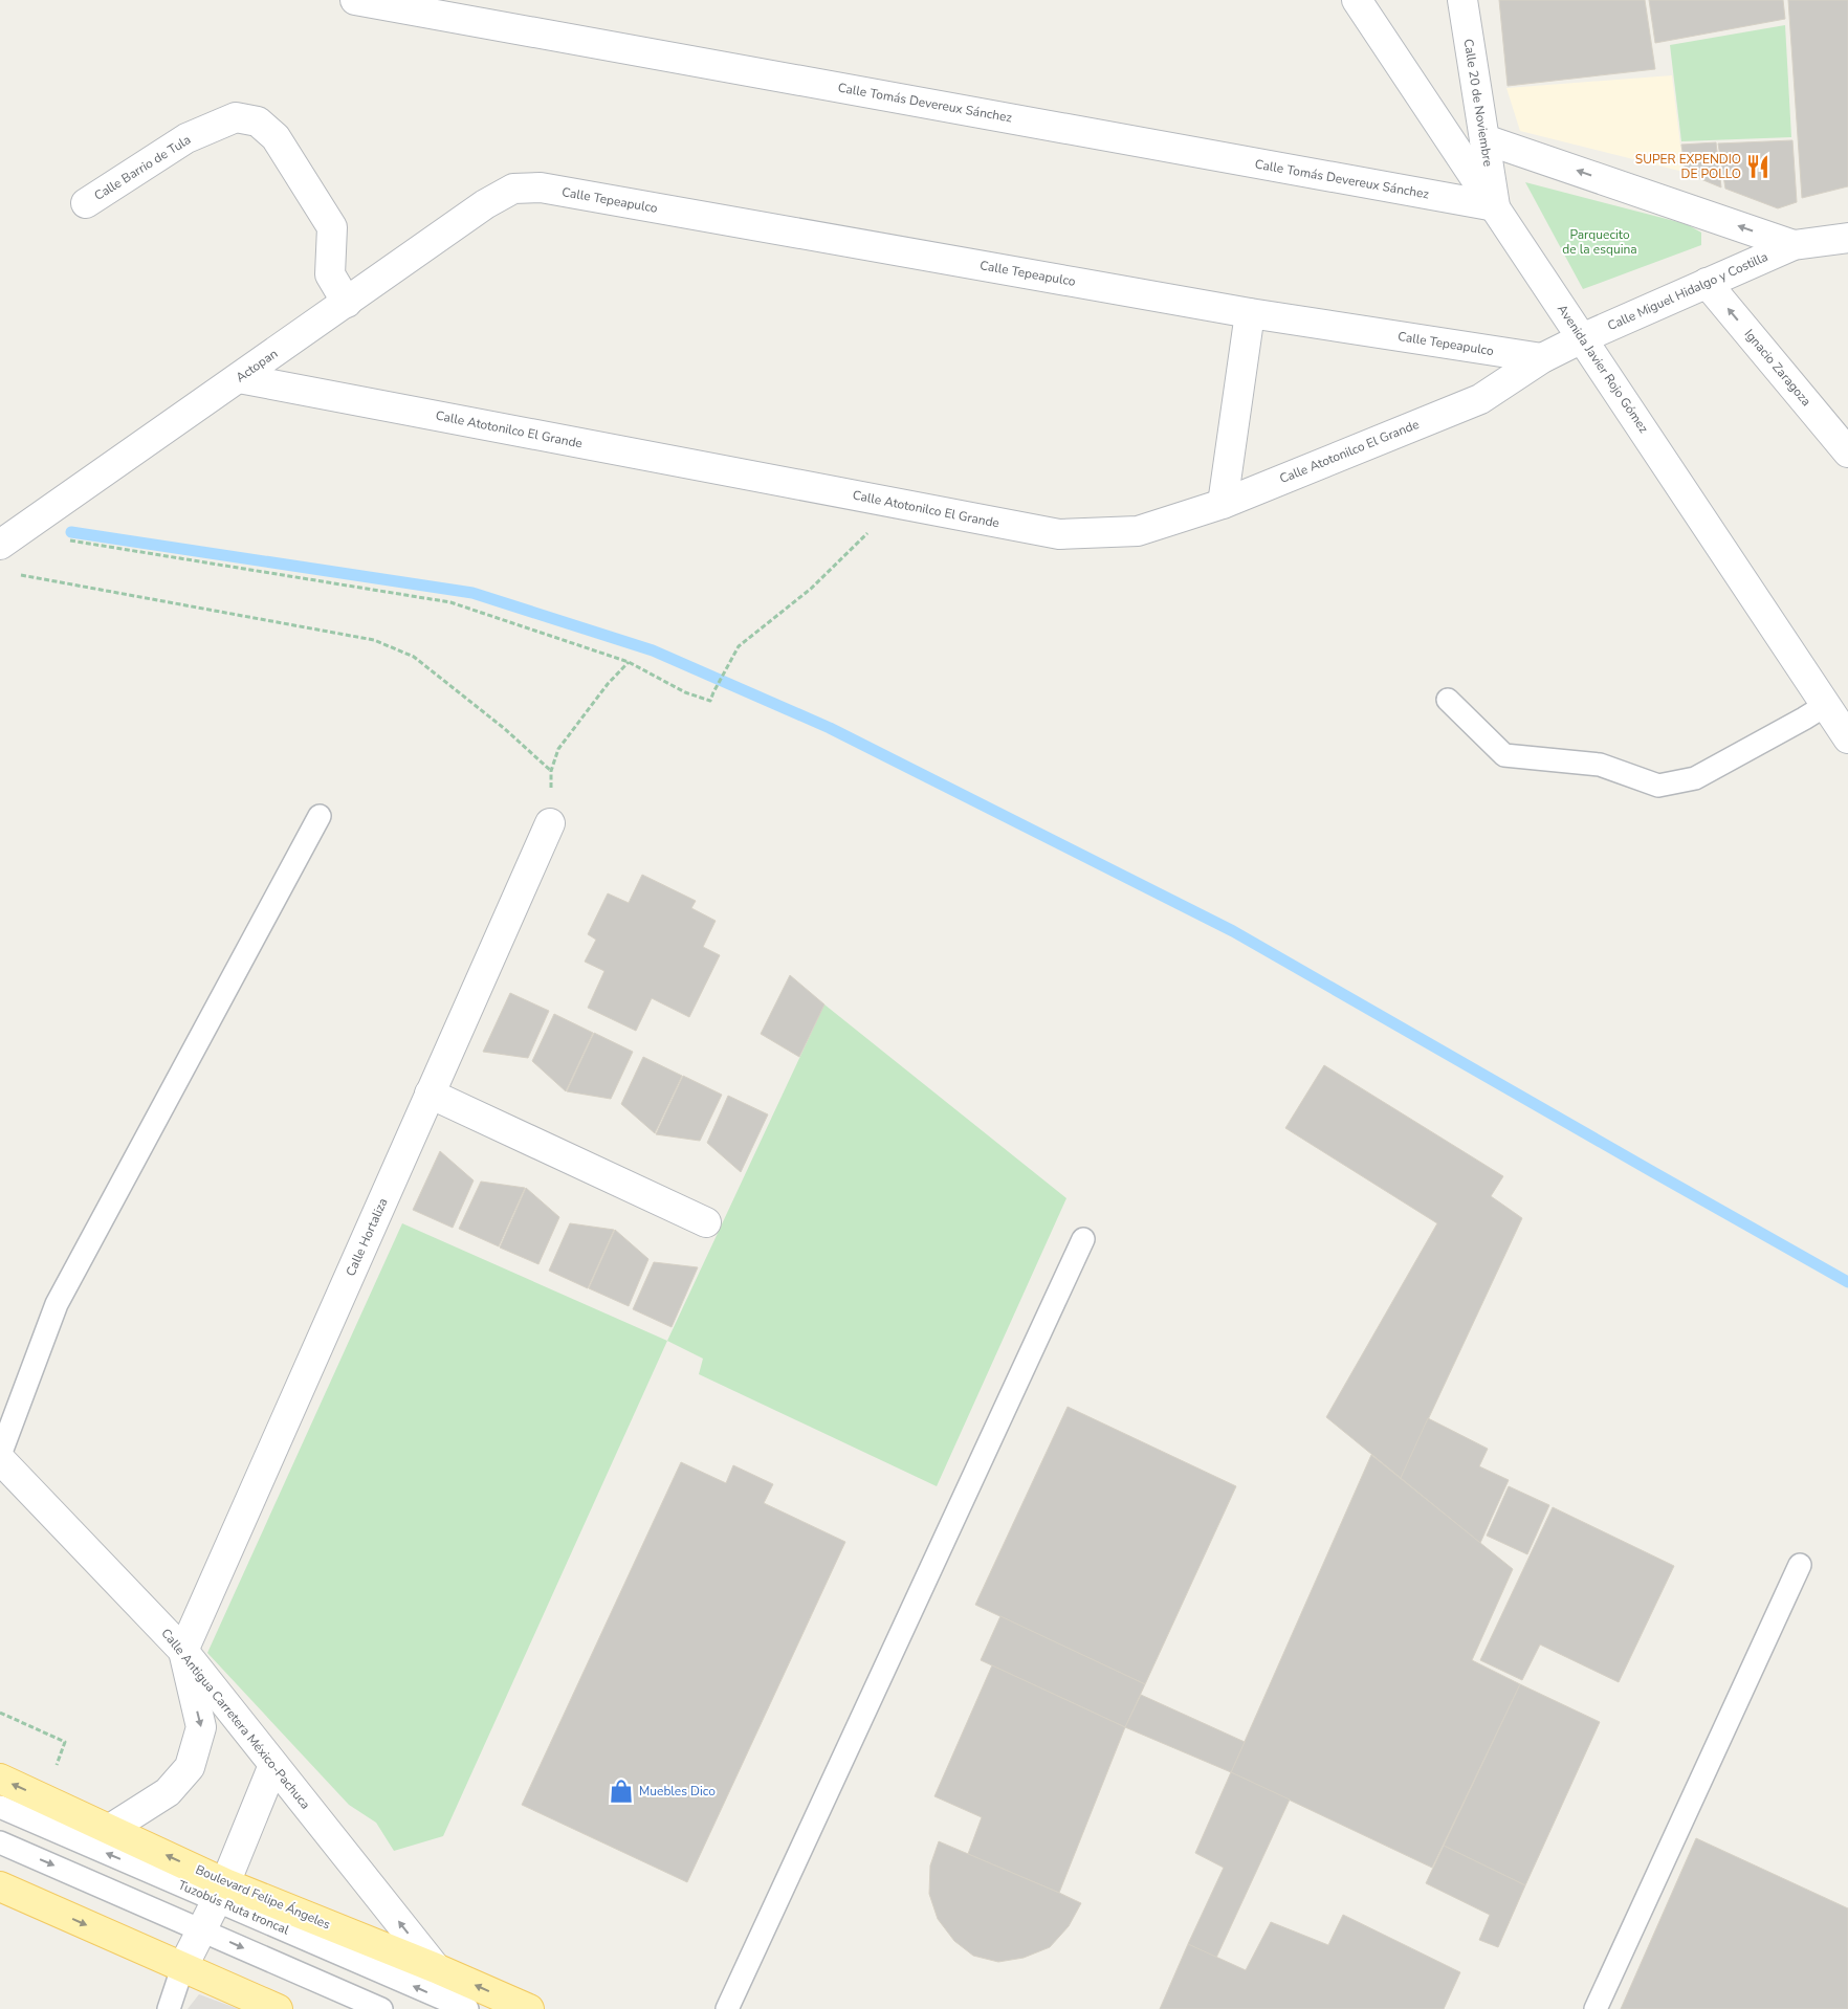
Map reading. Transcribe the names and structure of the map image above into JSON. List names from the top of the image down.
{
  "streets": {
    "main road": ["Boulevard Felipe Ángeles"],
    "street": [
      "Calle Tomás Devereux Sánchez",
      "Calle 20 de Noviembre",
      "Calle Barrio de Tula",
      "Calle Tepeapulco",
      "Calle Miguel Hidalgo y Costilla",
      "Actopan",
      "Ignacio Zaragoza",
      "Avenida Javier Rojo Gómez",
      "Calle Atotonilco El Grande",
      "Calle Hortaliza",
      "Calle Antigua Carretera México-Pachuca"
    ],
    "lane": ["Tuzobús Ruta troncal"]
  },
  "crossings": [
    ["Calle Tomás Devereux Sánchez", "Calle 20 de Noviembre"],
    ["Calle Tomás Devereux Sánchez", "Avenida Javier Rojo Gómez"],
    ["Calle 20 de Noviembre", "Calle Miguel Hidalgo y Costilla"],
    ["Calle 20 de Noviembre", "Avenida Javier Rojo Gómez"],
    ["Calle Barrio de Tula", "Actopan"],
    ["Calle Tepeapulco", "Actopan"],
    ["Calle Tepeapulco", "Calle Atotonilco El Grande"],
    ["Calle Miguel Hidalgo y Costilla", "Ignacio Zaragoza"],
    ["Calle Miguel Hidalgo y Costilla", "Avenida Javier Rojo Gómez"],
    ["Calle Miguel Hidalgo y Costilla", "Calle Atotonilco El Grande"],
    ["Actopan", "Calle Atotonilco El Grande"],
    ["Avenida Javier Rojo Gómez", "Calle Atotonilco El Grande"],
    ["Calle Hortaliza", "Calle Antigua Carretera México-Pachuca"],
    ["Calle Antigua Carretera México-Pachuca", "Boulevard Felipe Ángeles"],
    ["Boulevard Felipe Ángeles", "Tuzobús Ruta troncal"]
  ],
  "one_way": ["Calle Miguel Hidalgo y Costilla", "Ignacio Zaragoza", "Calle Antigua Carretera México-Pachuca"],
  "parks": ["Parquecito de la esquina"],
  "places": {
    "restaurant": ["SUPER EXPENDIO DE POLLO"],
    "shop": ["Muebles Dico"]
  }
}
